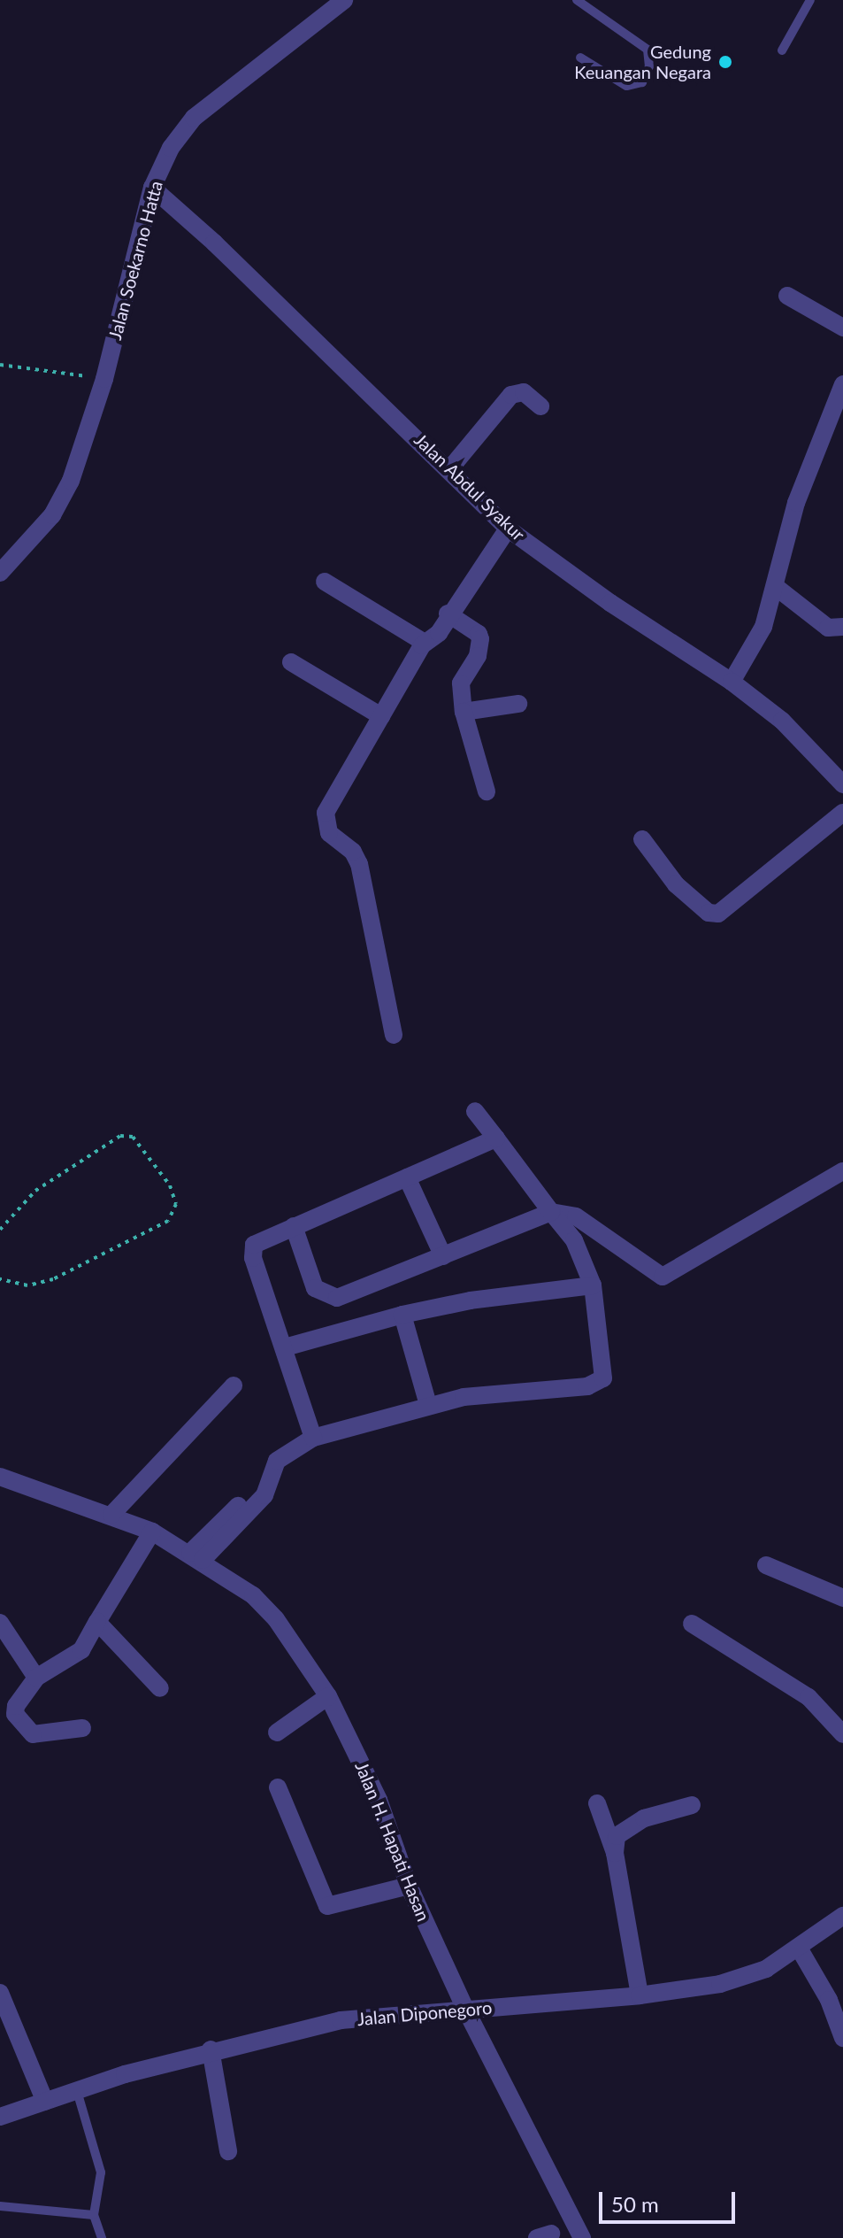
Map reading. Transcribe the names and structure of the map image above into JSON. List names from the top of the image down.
{
  "streets": {
    "street": [
      "Jalan Soekarno Hatta",
      "Jalan Abdul Syakur",
      "Jalan H. Hapati Hasan",
      "Jalan Diponegoro"
    ]
  },
  "crossings": [
    ["Jalan Soekarno Hatta", "Jalan Abdul Syakur"],
    ["Jalan H. Hapati Hasan", "Jalan Diponegoro"]
  ],
  "places": ["Gedung Keuangan Negara"],
  "scale_bar": "50 m"
}
